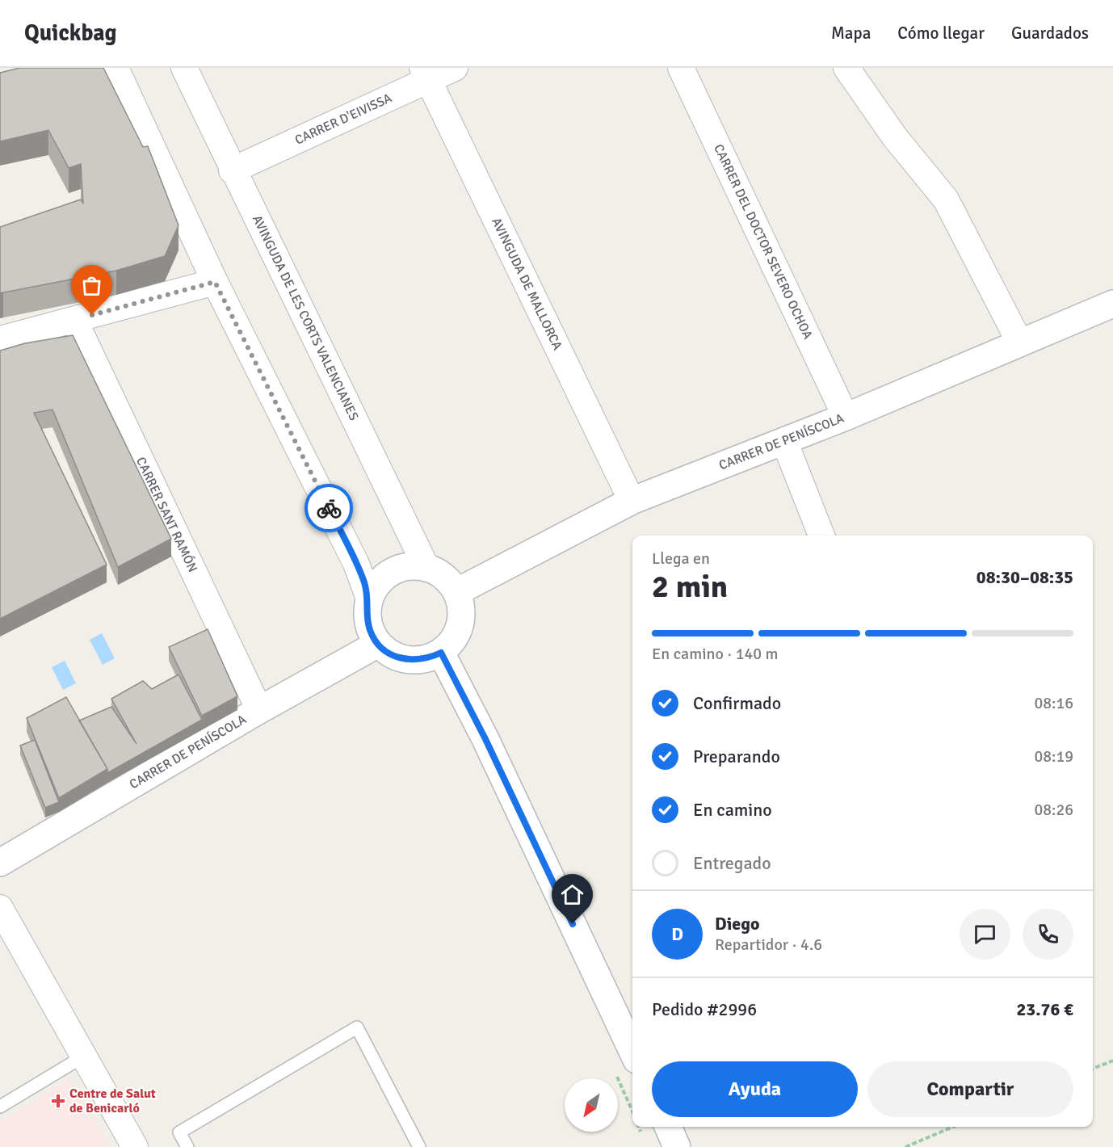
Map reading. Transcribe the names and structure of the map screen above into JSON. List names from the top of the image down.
{
  "streets": {
    "street": [
      "CARRER D'EIVISSA",
      "CARRER DEL DOCTOR SEVERO OCHOA",
      "AVINGUDA DE MALLORCA",
      "AVINGUDA DE LES CORTS VALENCIANES",
      "CARRER DE PENÍSCOLA",
      "CARRER SANT RAMÓN"
    ]
  },
  "crossings": [
    ["CARRER D'EIVISSA", "AVINGUDA DE MALLORCA"],
    ["CARRER D'EIVISSA", "AVINGUDA DE LES CORTS VALENCIANES"],
    ["CARRER DEL DOCTOR SEVERO OCHOA", "CARRER DE PENÍSCOLA"],
    ["AVINGUDA DE MALLORCA", "CARRER DE PENÍSCOLA"],
    ["AVINGUDA DE LES CORTS VALENCIANES", "CARRER DE PENÍSCOLA"],
    ["CARRER DE PENÍSCOLA", "CARRER SANT RAMÓN"]
  ],
  "places": {
    "health": ["Centre de Salut de Benicarló"]
  },
  "north": "bottom left",
  "page": {
    "header": "Quickbag",
    "nav": ["Mapa", "Cómo llegar", "Guardados"],
    "heading": ["2 min", "Llega en", "08:30–08:35"],
    "panel": [
      "Diego",
      "Repartidor · 4.6",
      "Pedido #2996",
      "23.76 €"
    ],
    "bar": "En camino · 140 m",
    "list": [
      ["Confirmado", "08:16"],
      ["Preparando", "08:19"],
      ["En camino", "08:26"],
      "Entregado"
    ],
    "round": "D",
    "buttons": ["Ayuda", "Compartir"]
  }
}
